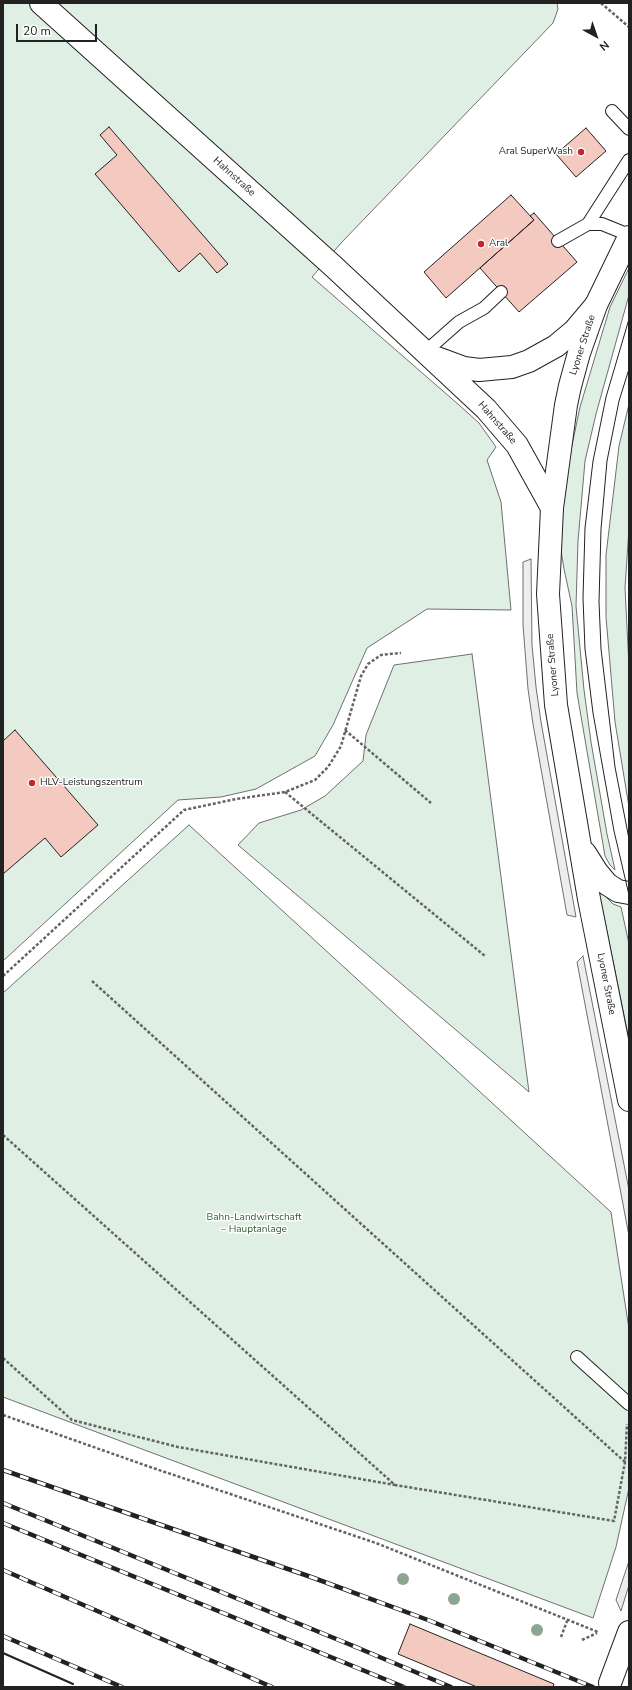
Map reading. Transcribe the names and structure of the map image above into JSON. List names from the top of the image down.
{
  "streets": {
    "main road": ["Hahnstraße", "Lyoner Straße"]
  },
  "crossings": [
    ["Hahnstraße", "Lyoner Straße"]
  ],
  "parks": ["Bahn-Landwirtschaft – Hauptanlage"],
  "places": ["Aral SuperWash", "Aral", "HLV-Leistungszentrum"],
  "scale_bar": "20 m",
  "north": "bottom right"
}
